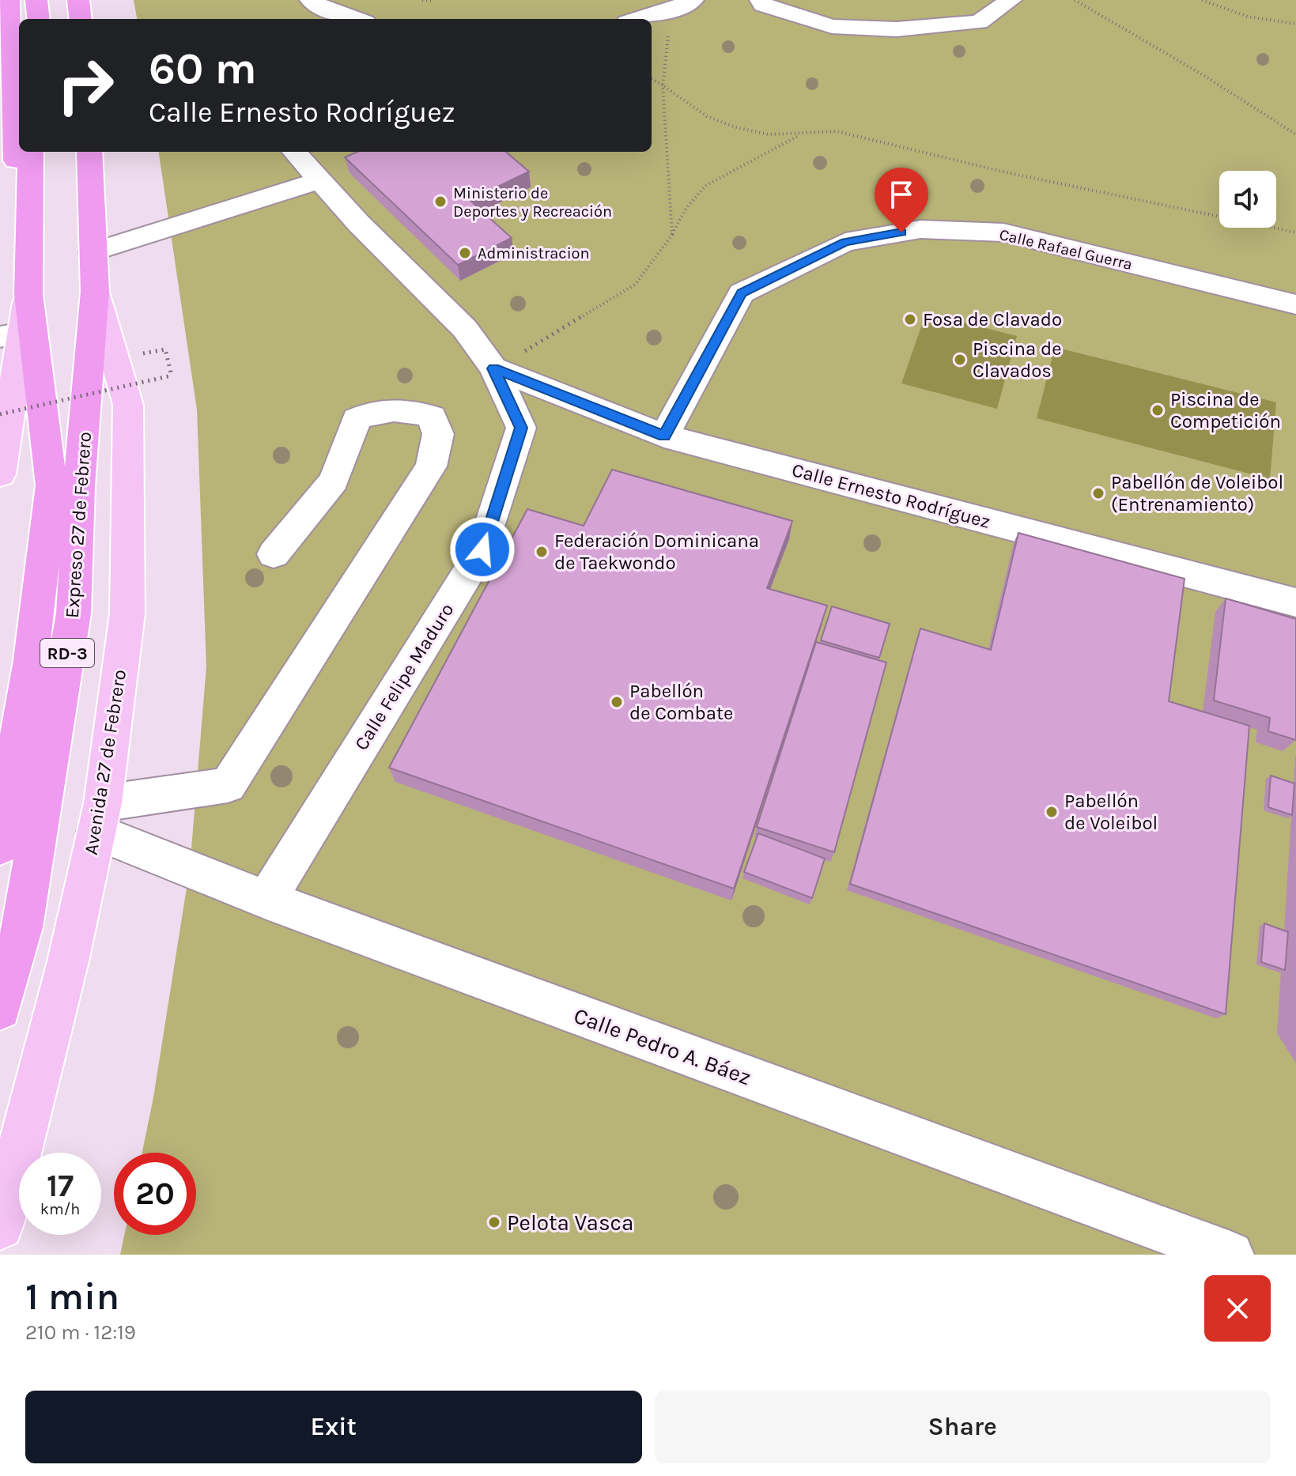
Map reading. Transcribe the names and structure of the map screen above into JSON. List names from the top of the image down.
{
  "streets": {
    "highway": ["Expreso 27 de Febrero", "RD-3"],
    "main road": ["Avenida 27 de Febrero"],
    "lane": [
      "Calle Rafael Guerra",
      "Calle Ernesto Rodríguez",
      "Calle Felipe Maduro",
      "Calle Pedro A. Báez"
    ]
  },
  "crossings": [
    ["Calle Rafael Guerra", "Calle Ernesto Rodríguez"],
    ["Calle Ernesto Rodríguez", "Calle Felipe Maduro"],
    ["Expreso 27 de Febrero", "RD-3"],
    ["Expreso 27 de Febrero", "Avenida 27 de Febrero"],
    ["Calle Felipe Maduro", "Calle Pedro A. Báez"],
    ["Avenida 27 de Febrero", "Calle Pedro A. Báez"]
  ],
  "places": [
    "Ministerio de Deportes y Recreación",
    "Administracion",
    "Fosa de Clavado",
    "Piscina de Clavados",
    "Piscina de Competición",
    "Pabellón de Voleibol (Entrenamiento)",
    "Federación Dominicana de Taekwondo",
    "Pabellón de Combate",
    "Pabellón de Voleibol",
    "Pelota Vasca"
  ],
  "page": {
    "turn": ["60 m", "Calle Ernesto Rodríguez"],
    "speed": "17 km/h",
    "limit": "20",
    "heading": ["1 min", "210 m · 12:19"],
    "buttons": ["Exit", "Share"]
  }
}
